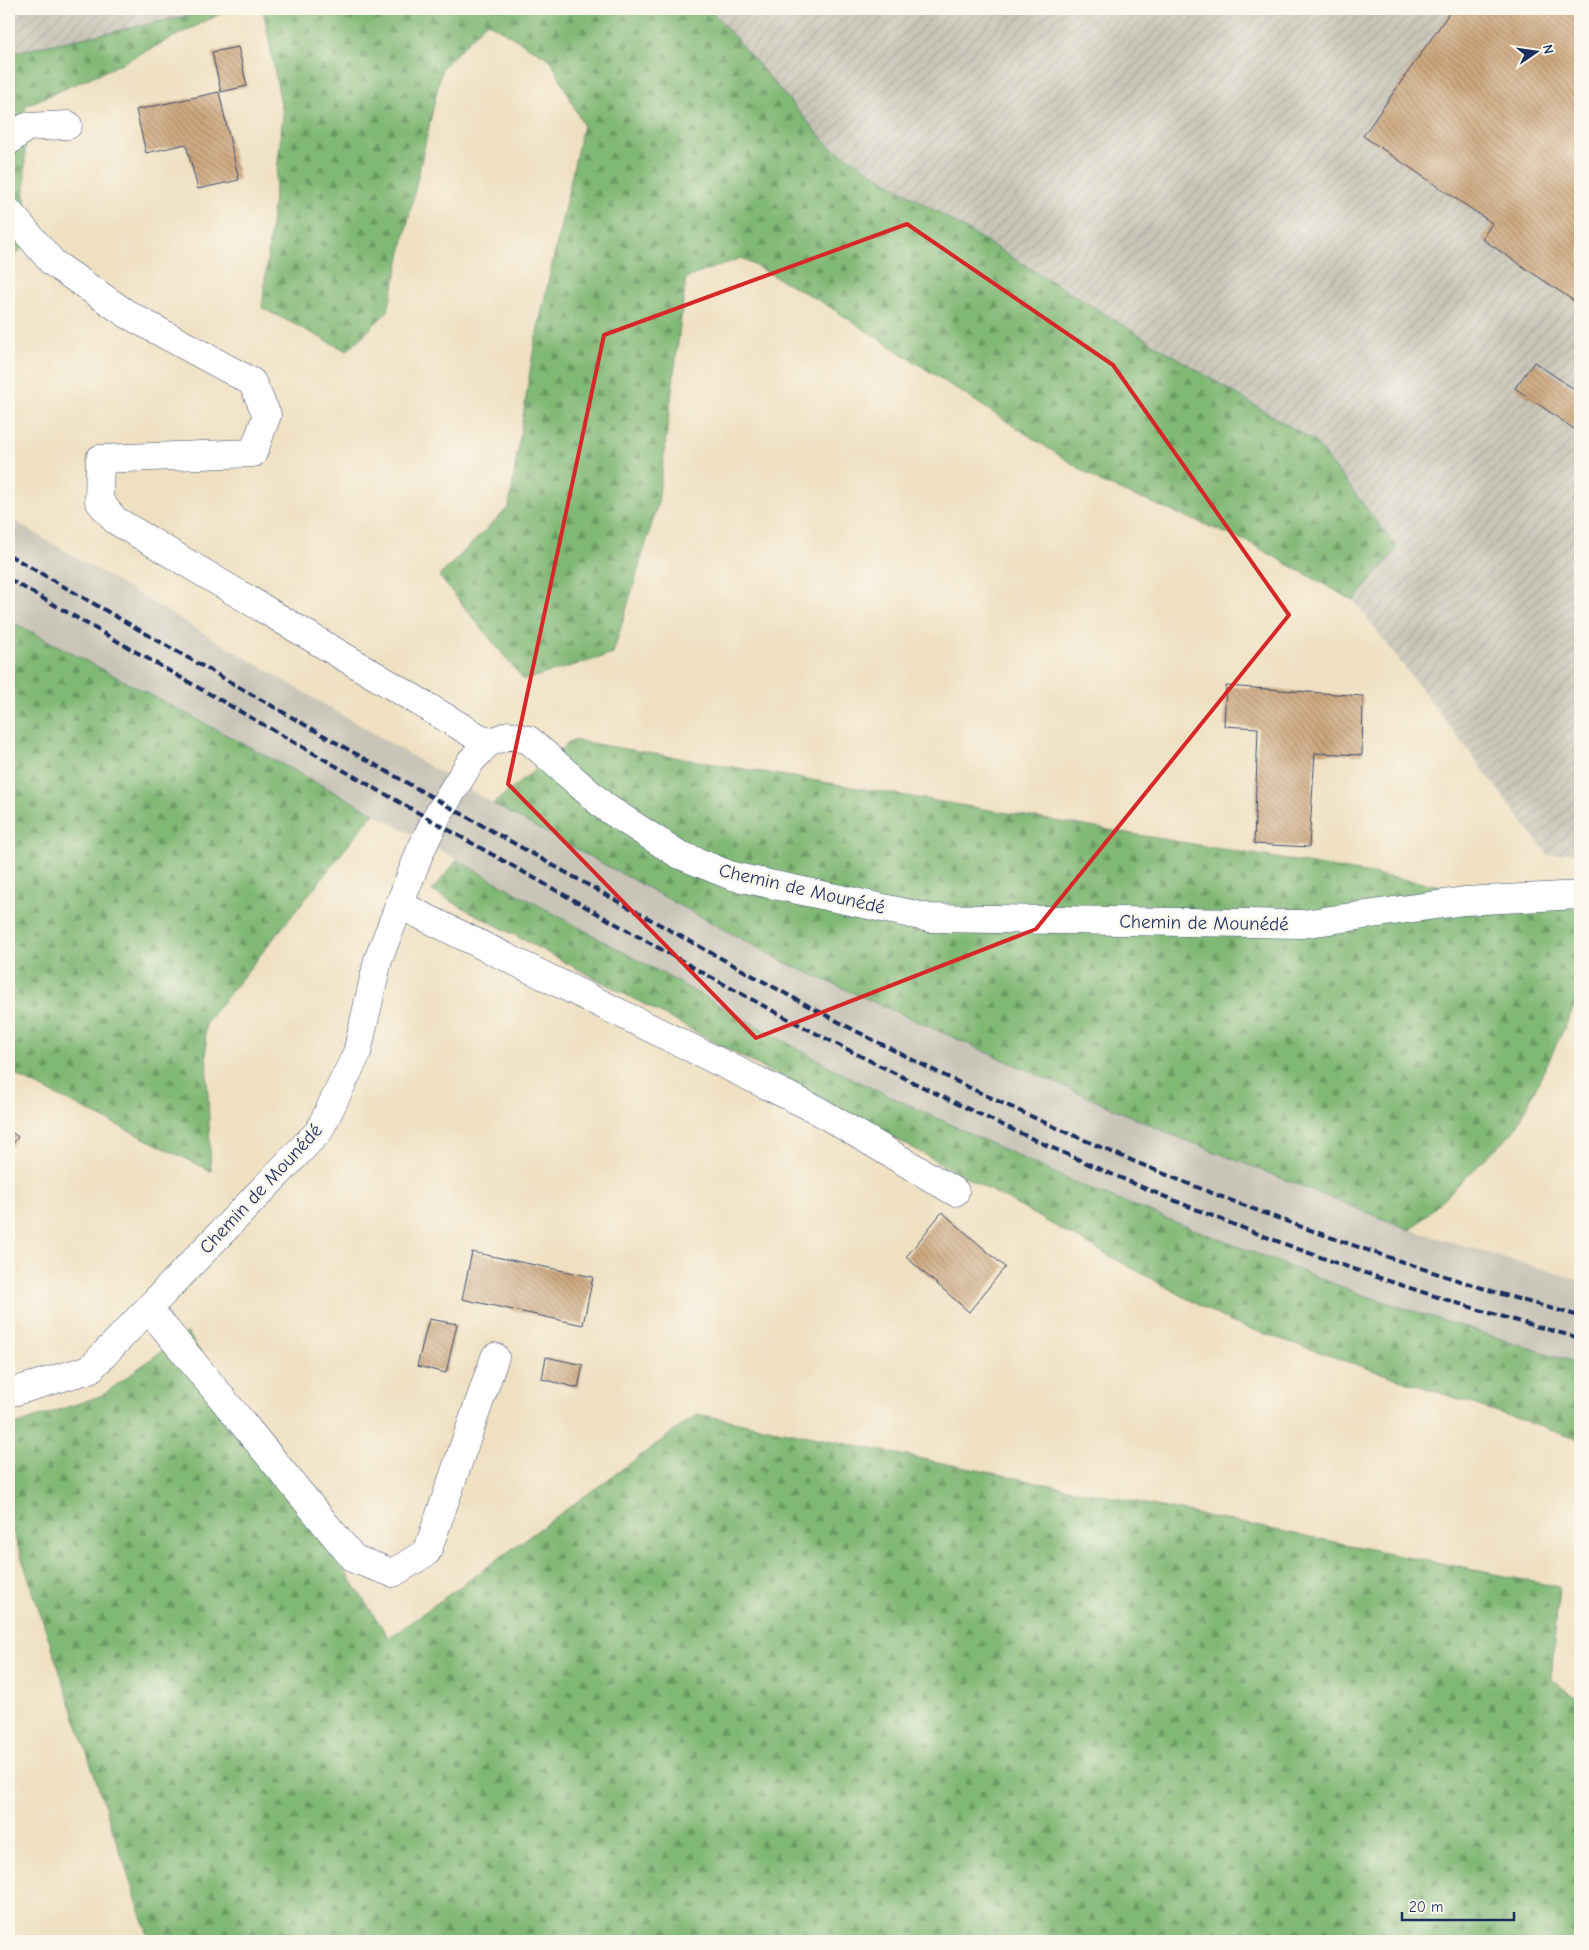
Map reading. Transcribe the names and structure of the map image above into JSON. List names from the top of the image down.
{
  "streets": {
    "street": ["Chemin de Mounédé"]
  },
  "scale_bar": "20 m",
  "north": "right"
}
